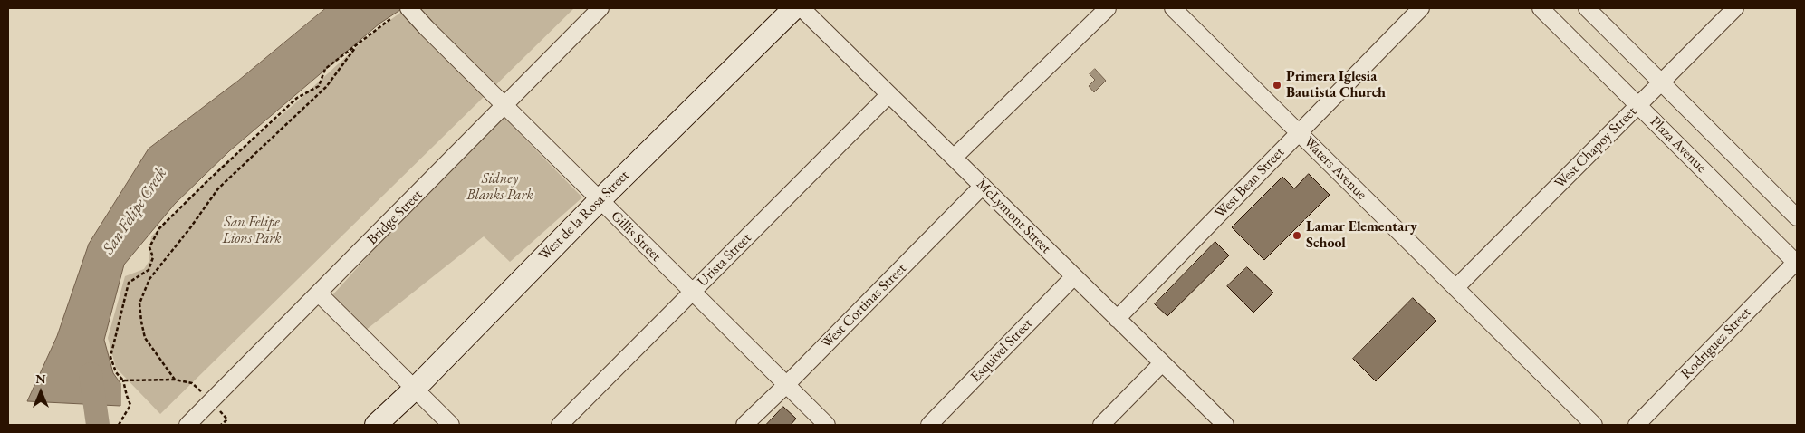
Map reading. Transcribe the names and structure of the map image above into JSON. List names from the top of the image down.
{
  "streets": {
    "street": [
      "Plaza Avenue",
      "West Chapoy Street",
      "Waters Avenue",
      "West Bean Street",
      "West de la Rosa Street",
      "McLymont Street",
      "Bridge Street",
      "Gillis Street",
      "Urista Street",
      "West Cortinas Street",
      "Rodriguez Street",
      "Esquivel Street"
    ]
  },
  "crossings": [
    ["Plaza Avenue", "West Chapoy Street"],
    ["Plaza Avenue", "Rodriguez Street"],
    ["West Chapoy Street", "Waters Avenue"],
    ["Waters Avenue", "West Bean Street"],
    ["West Bean Street", "McLymont Street"],
    ["West de la Rosa Street", "Gillis Street"],
    ["McLymont Street", "Urista Street"],
    ["McLymont Street", "West Cortinas Street"],
    ["McLymont Street", "Esquivel Street"],
    ["Bridge Street", "Gillis Street"],
    ["Gillis Street", "Urista Street"],
    ["Gillis Street", "West Cortinas Street"]
  ],
  "water": ["San Felipe Creek"],
  "parks": ["Sidney Blanks Park", "San Felipe Lions Park"],
  "places": ["Primera Iglesia Bautista Church", "Lamar Elementary School"],
  "north": "top"
}
